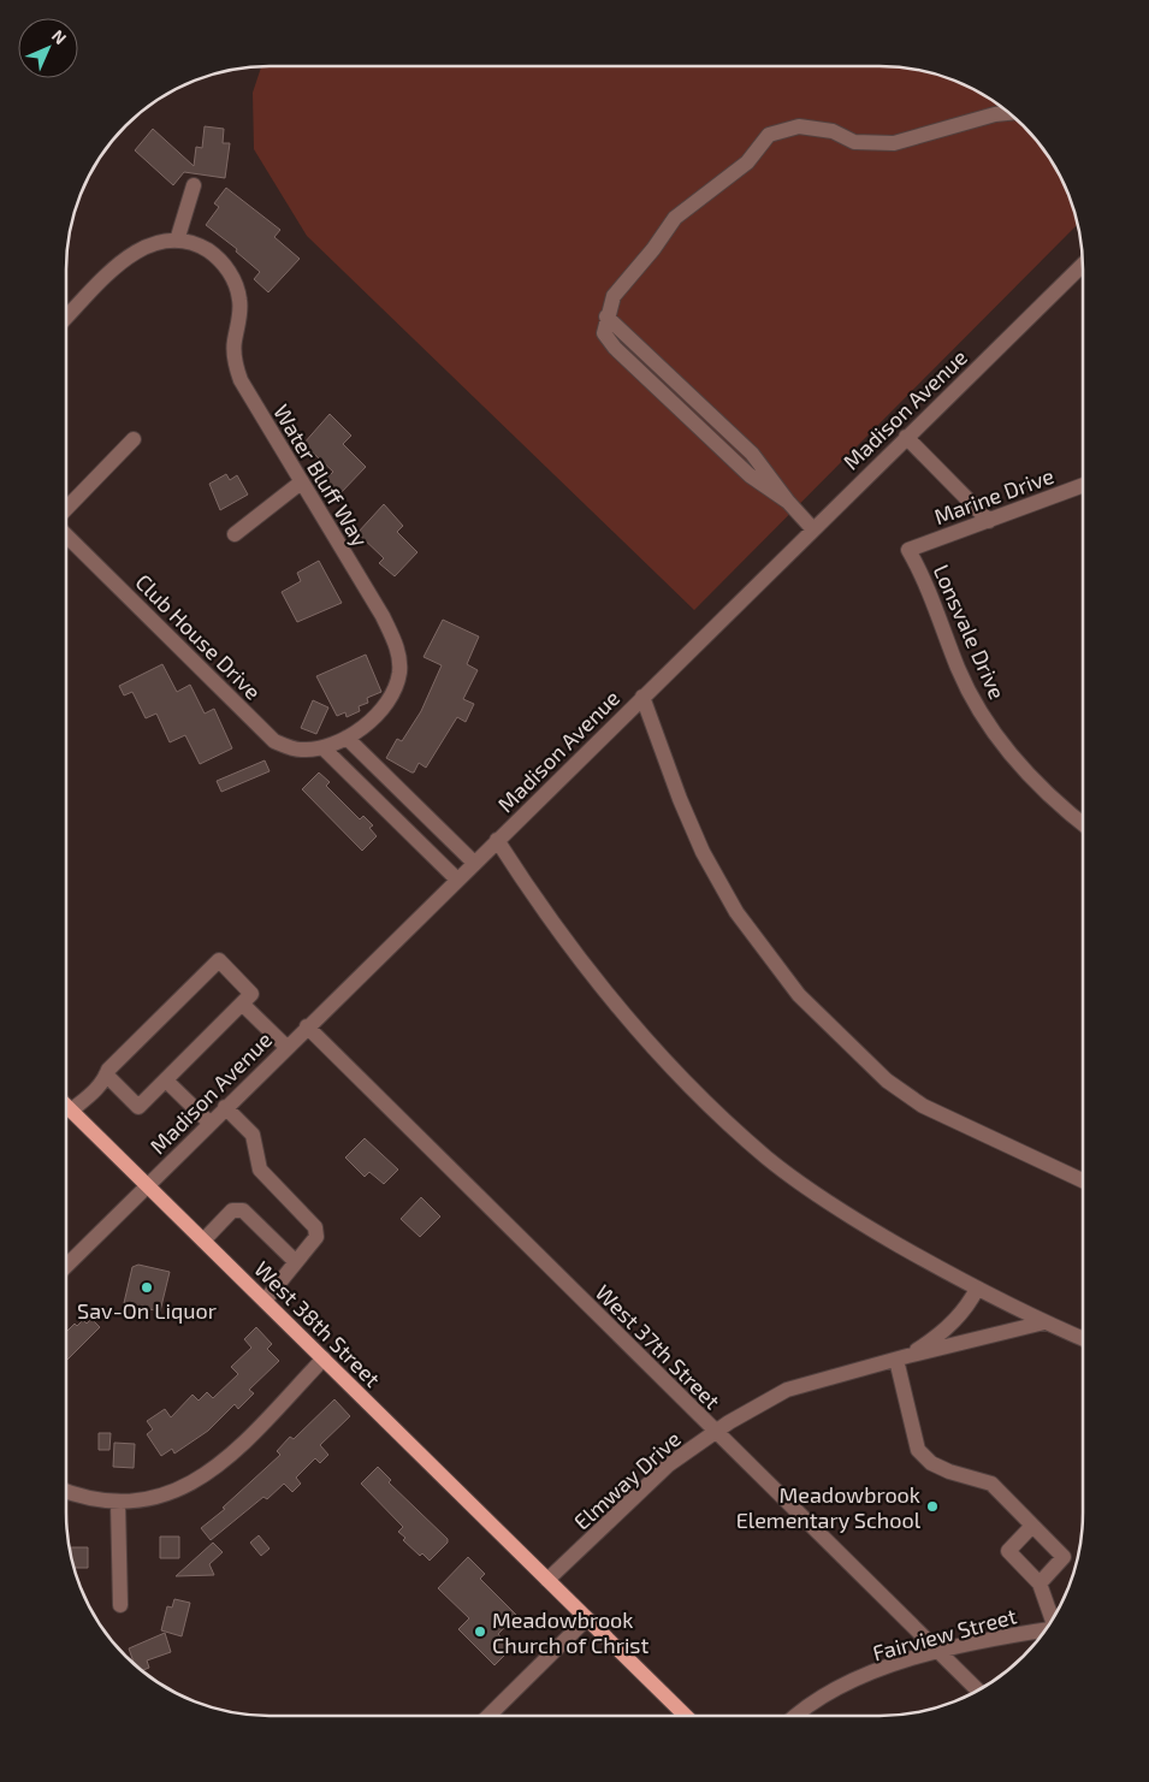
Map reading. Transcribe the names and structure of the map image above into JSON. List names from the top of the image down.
{
  "streets": {
    "main road": ["West 38th Street"],
    "street": [
      "Madison Avenue",
      "Water Bluff Way",
      "Marine Drive",
      "Lonsvale Drive",
      "Club House Drive",
      "West 37th Street",
      "Elmway Drive",
      "Fairview Street"
    ]
  },
  "crossings": [
    ["Madison Avenue", "West 38th Street"],
    ["Madison Avenue", "West 37th Street"],
    ["Water Bluff Way", "Club House Drive"],
    ["Marine Drive", "Lonsvale Drive"],
    ["West 38th Street", "Elmway Drive"],
    ["West 37th Street", "Elmway Drive"],
    ["West 37th Street", "Fairview Street"]
  ],
  "places": ["Sav-On Liquor", "Meadowbrook Elementary School", "Meadowbrook Church of Christ"],
  "north": "top right"
}
